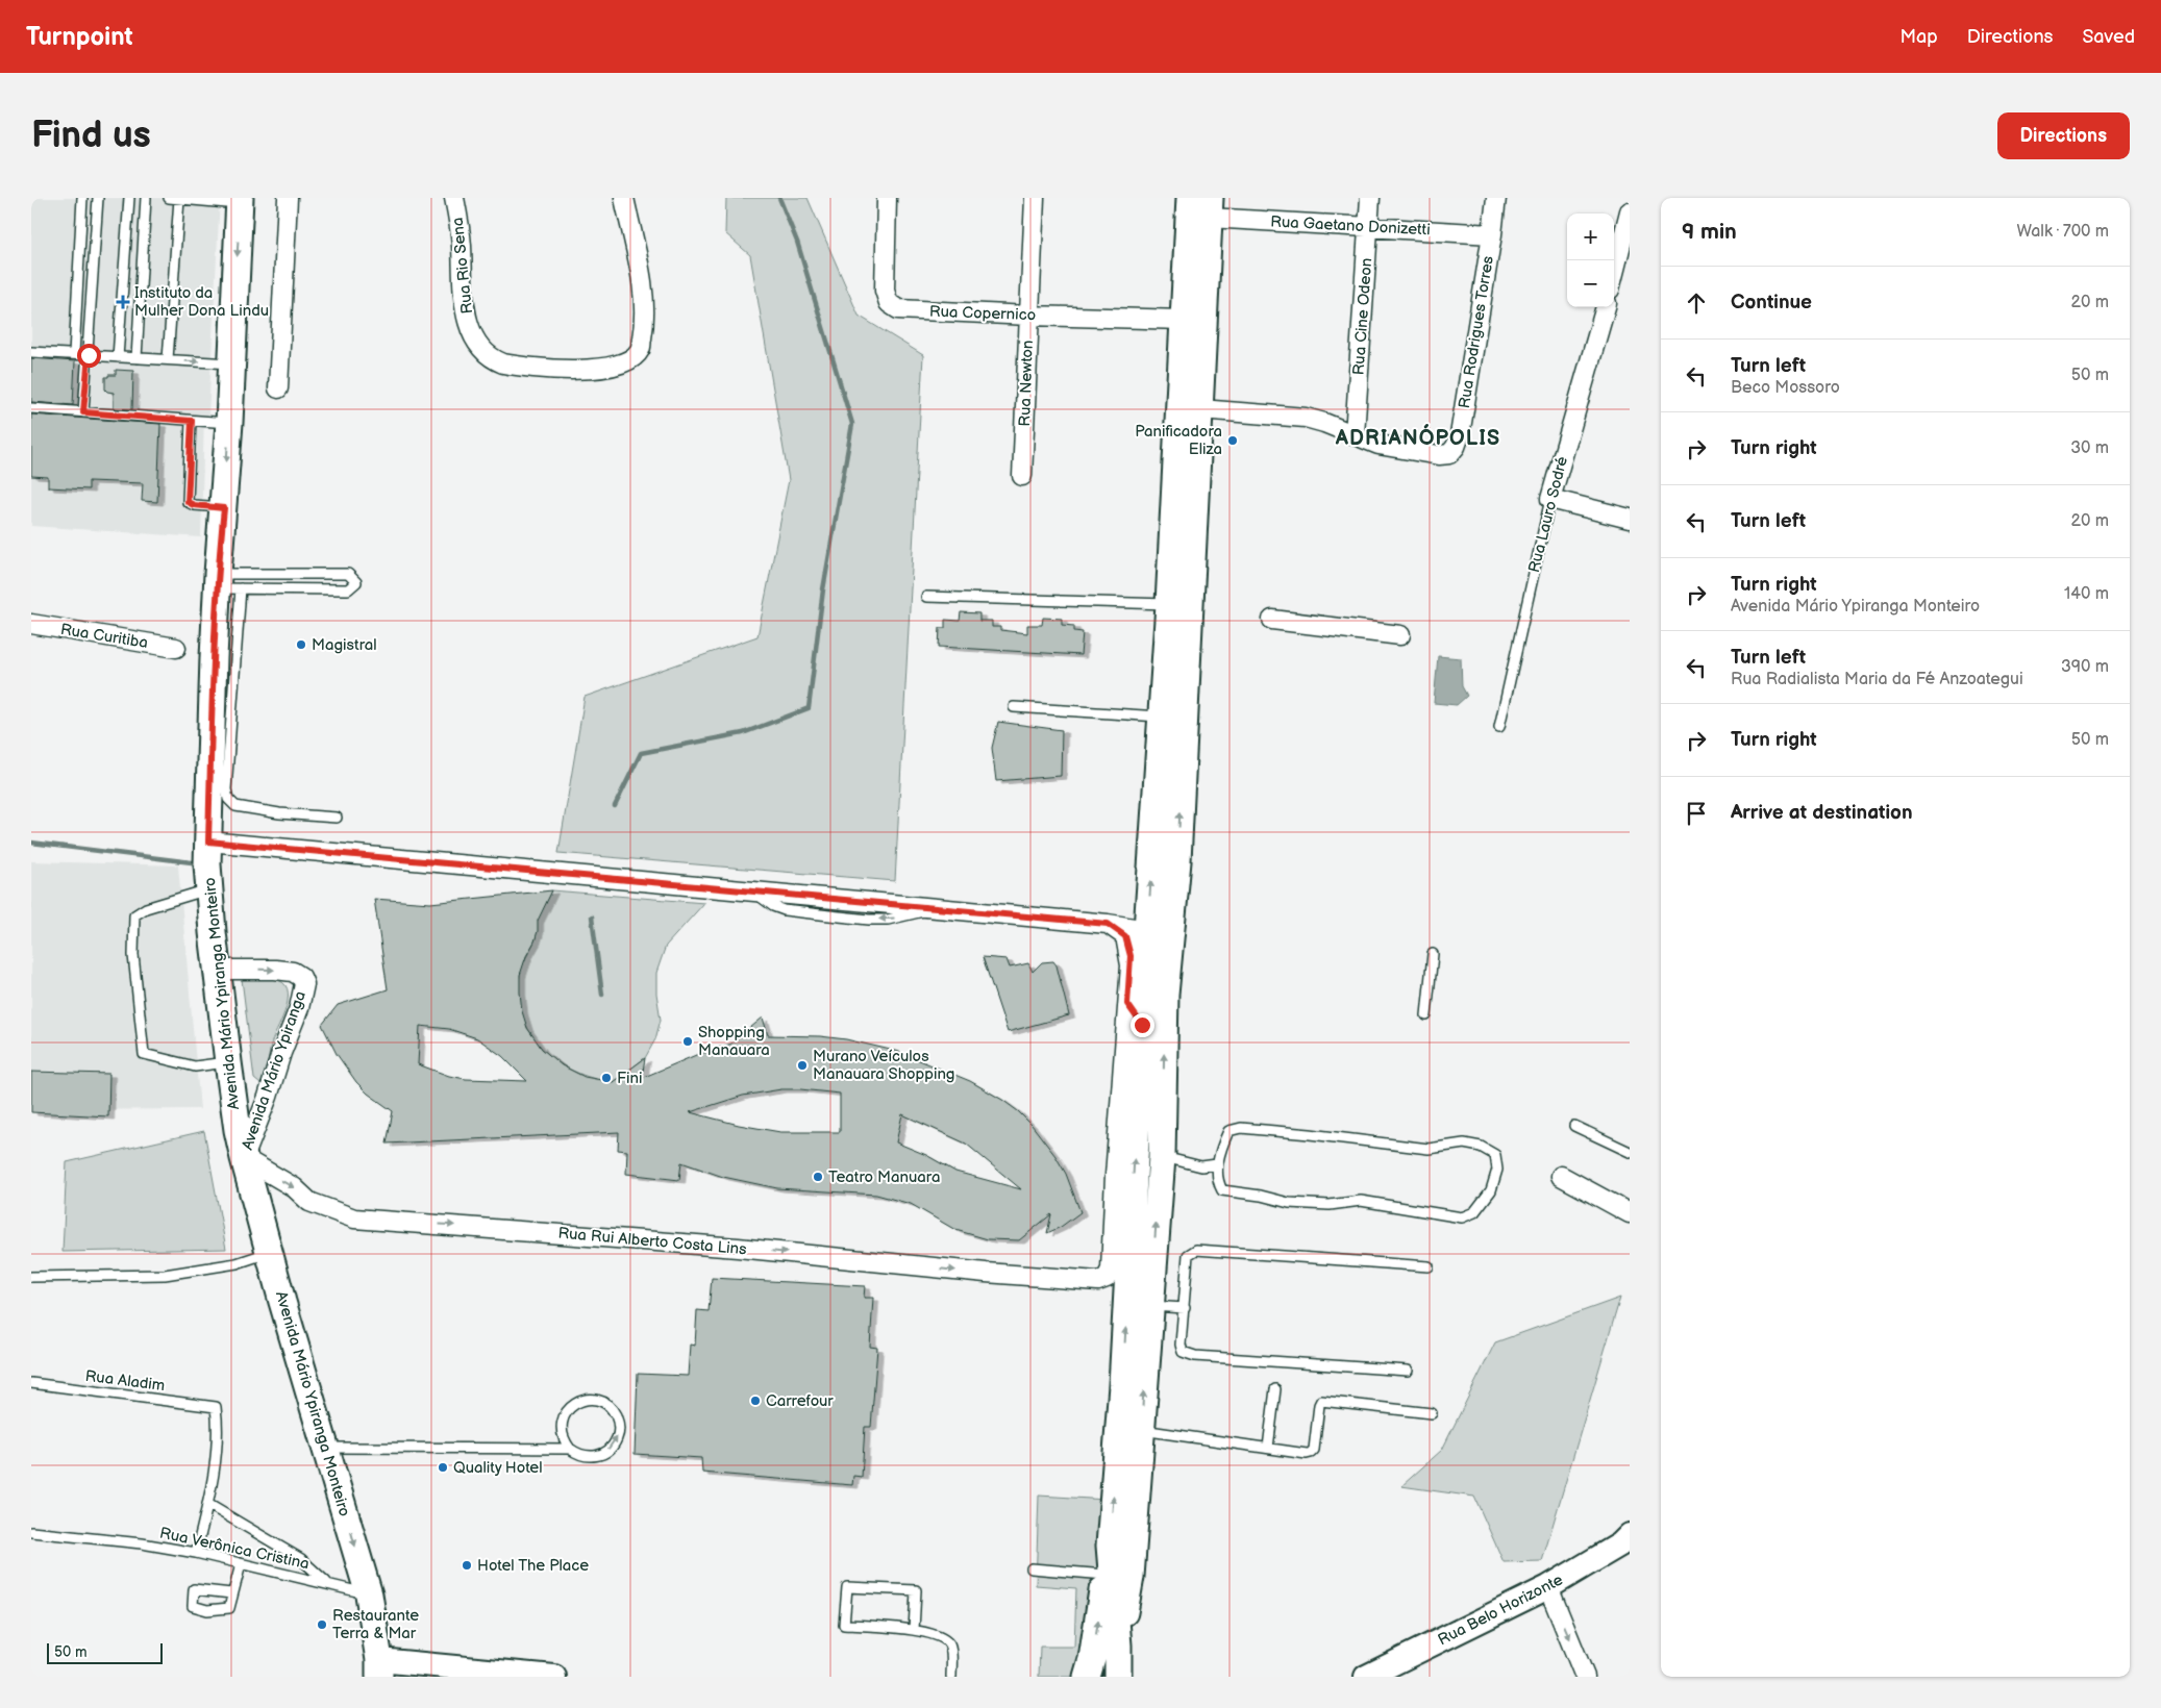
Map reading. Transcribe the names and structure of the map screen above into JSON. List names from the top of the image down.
{
  "streets": {
    "main road": ["Avenida Mário Ypiranga Monteiro"],
    "street": [
      "Rua Gaetano Donizetti",
      "Rua Rio Sena",
      "Rua Copernico",
      "Rua Cine Odeon",
      "Rua Rodrigues Torres",
      "Rua Newton",
      "Rua Lauro Sodré",
      "Rua Curitiba",
      "Avenida Mário Ypiranga",
      "Rua Rui Alberto Costa Lins",
      "Rua Belo Horizonte"
    ],
    "lane": ["Rua Aladim", "Rua Verônica Cristina"]
  },
  "crossings": [
    ["Rua Gaetano Donizetti", "Rua Cine Odeon"],
    ["Rua Gaetano Donizetti", "Rua Rodrigues Torres"],
    ["Rua Copernico", "Rua Newton"],
    ["Rua Cine Odeon", "Rua Rodrigues Torres"],
    ["Avenida Mário Ypiranga Monteiro", "Avenida Mário Ypiranga"],
    ["Avenida Mário Ypiranga Monteiro", "Rua Rui Alberto Costa Lins"],
    ["Avenida Mário Ypiranga Monteiro", "Rua Verônica Cristina"],
    ["Avenida Mário Ypiranga", "Rua Rui Alberto Costa Lins"]
  ],
  "one_way": ["Rua Rui Alberto Costa Lins"],
  "districts": ["ADRIANÓPOLIS"],
  "places": {
    "health": ["Instituto da Mulher Dona Lindu"],
    "other": [
      "Panificadora Eliza",
      "Magistral",
      "Shopping Manauara",
      "Murano Veículos Manauara Shopping",
      "Fini",
      "Teatro Manuara",
      "Carrefour",
      "Quality Hotel",
      "Hotel The Place",
      "Restaurante Terra & Mar"
    ]
  },
  "scale_bar": "50 m",
  "page": {
    "header": "Turnpoint",
    "nav": ["Map", "Directions", "Saved"],
    "buttons": "Directions",
    "title": "Find us",
    "heading": ["9 min", "Walk · 700 m"],
    "map_buttons": ["+", "−"],
    "list": [
      ["Continue", "20 m"],
      ["Turn left", "Beco Mossoro", "50 m"],
      ["Turn right", "30 m"],
      ["Turn left", "20 m"],
      ["Turn right", "Avenida Mário Ypiranga Monteiro", "140 m"],
      ["Turn left", "Rua Radialista Maria da Fé Anzoategui", "390 m"],
      ["Turn right", "50 m"],
      "Arrive at destination"
    ],
    "scale": "50 m"
  }
}
